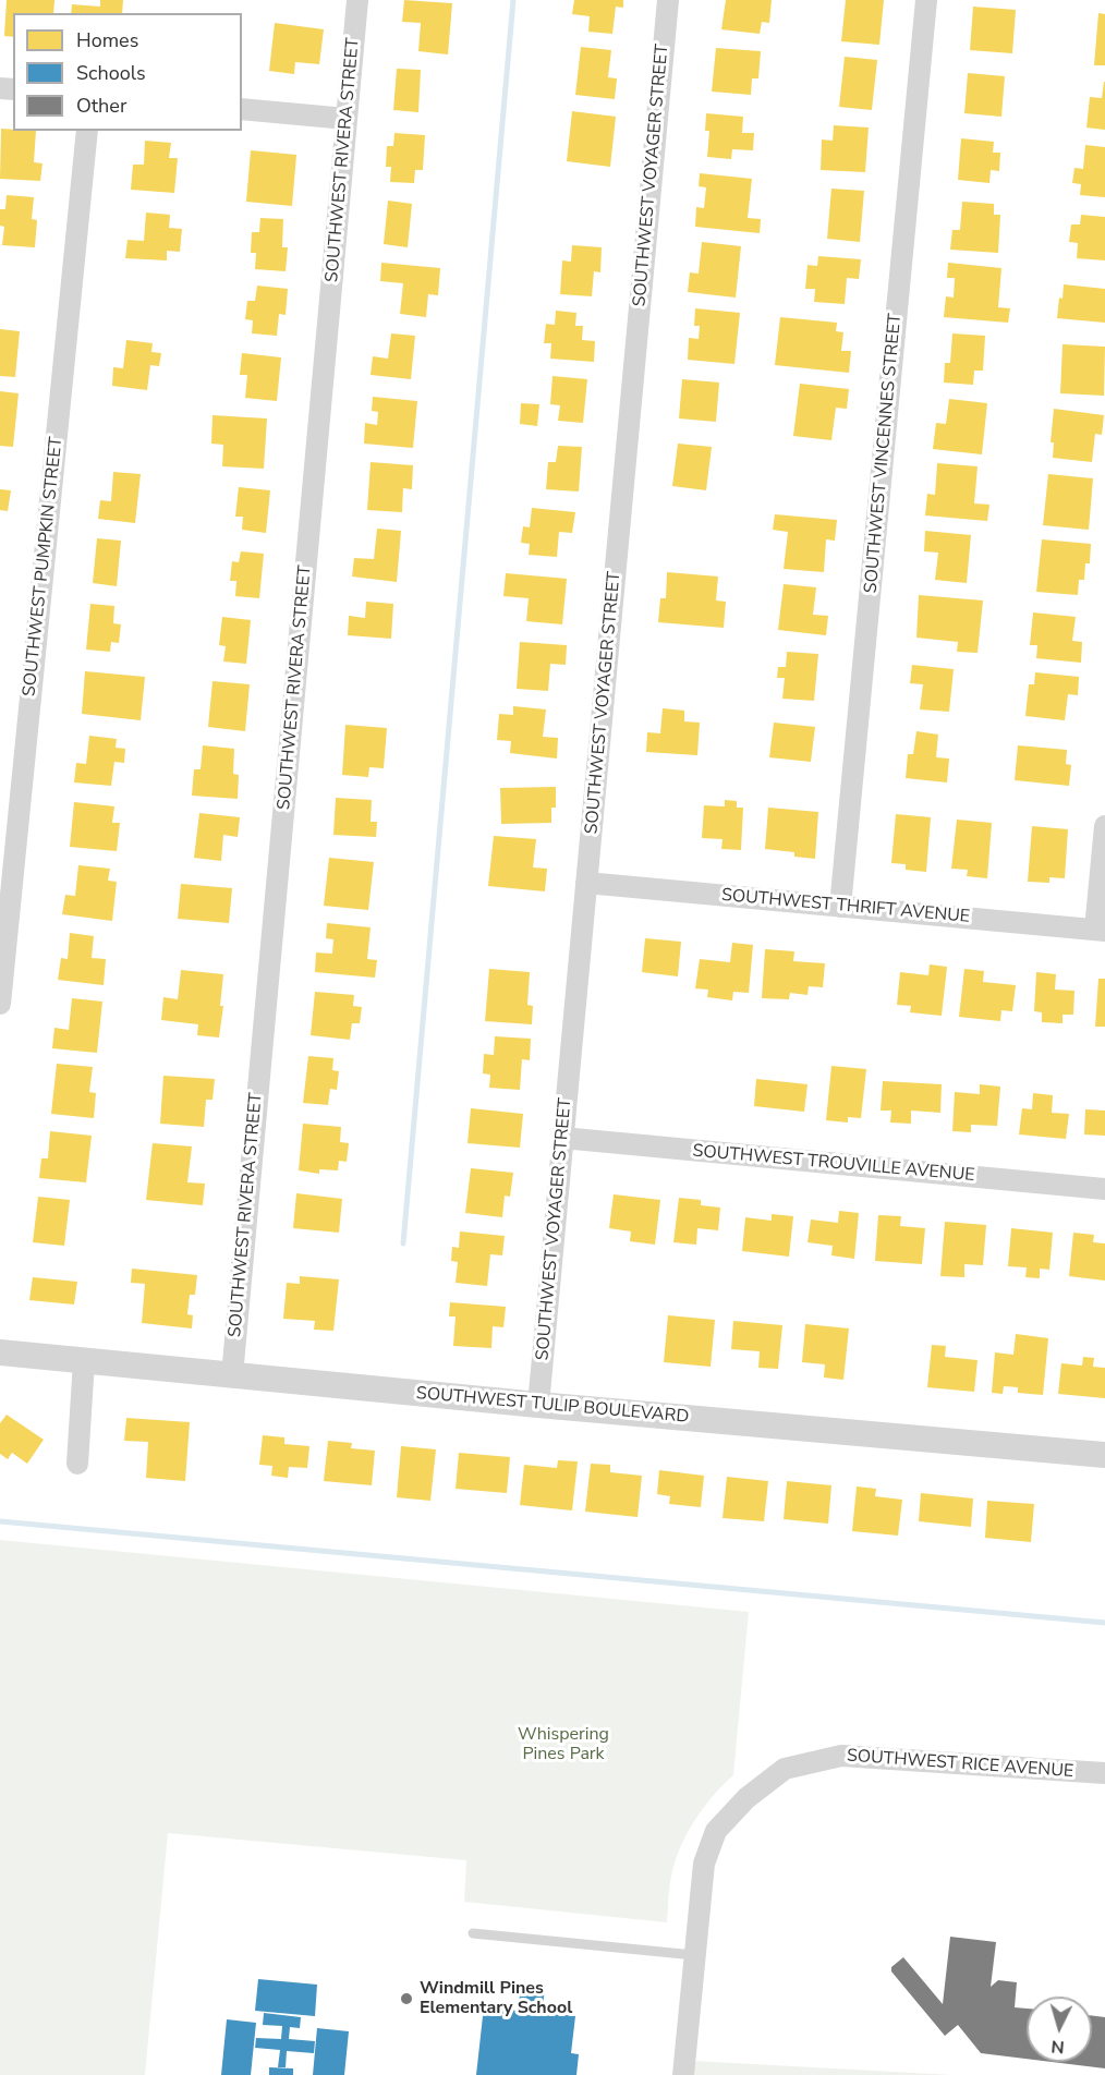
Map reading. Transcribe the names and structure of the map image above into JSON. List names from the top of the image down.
{
  "streets": {
    "street": [
      "SOUTHWEST RIVERA STREET",
      "SOUTHWEST VOYAGER STREET",
      "SOUTHWEST VINCENNES STREET",
      "SOUTHWEST PUMPKIN STREET",
      "SOUTHWEST THRIFT AVENUE",
      "SOUTHWEST TROUVILLE AVENUE",
      "SOUTHWEST TULIP BOULEVARD",
      "SOUTHWEST RICE AVENUE"
    ]
  },
  "crossings": [
    ["SOUTHWEST RIVERA STREET", "SOUTHWEST TULIP BOULEVARD"],
    ["SOUTHWEST VOYAGER STREET", "SOUTHWEST THRIFT AVENUE"],
    ["SOUTHWEST VOYAGER STREET", "SOUTHWEST TROUVILLE AVENUE"],
    ["SOUTHWEST VOYAGER STREET", "SOUTHWEST TULIP BOULEVARD"],
    ["SOUTHWEST VINCENNES STREET", "SOUTHWEST THRIFT AVENUE"]
  ],
  "parks": ["Whispering Pines Park"],
  "places": ["Windmill Pines Elementary School"],
  "legend": ["Homes", "Schools", "Other"],
  "north": "bottom"
}
